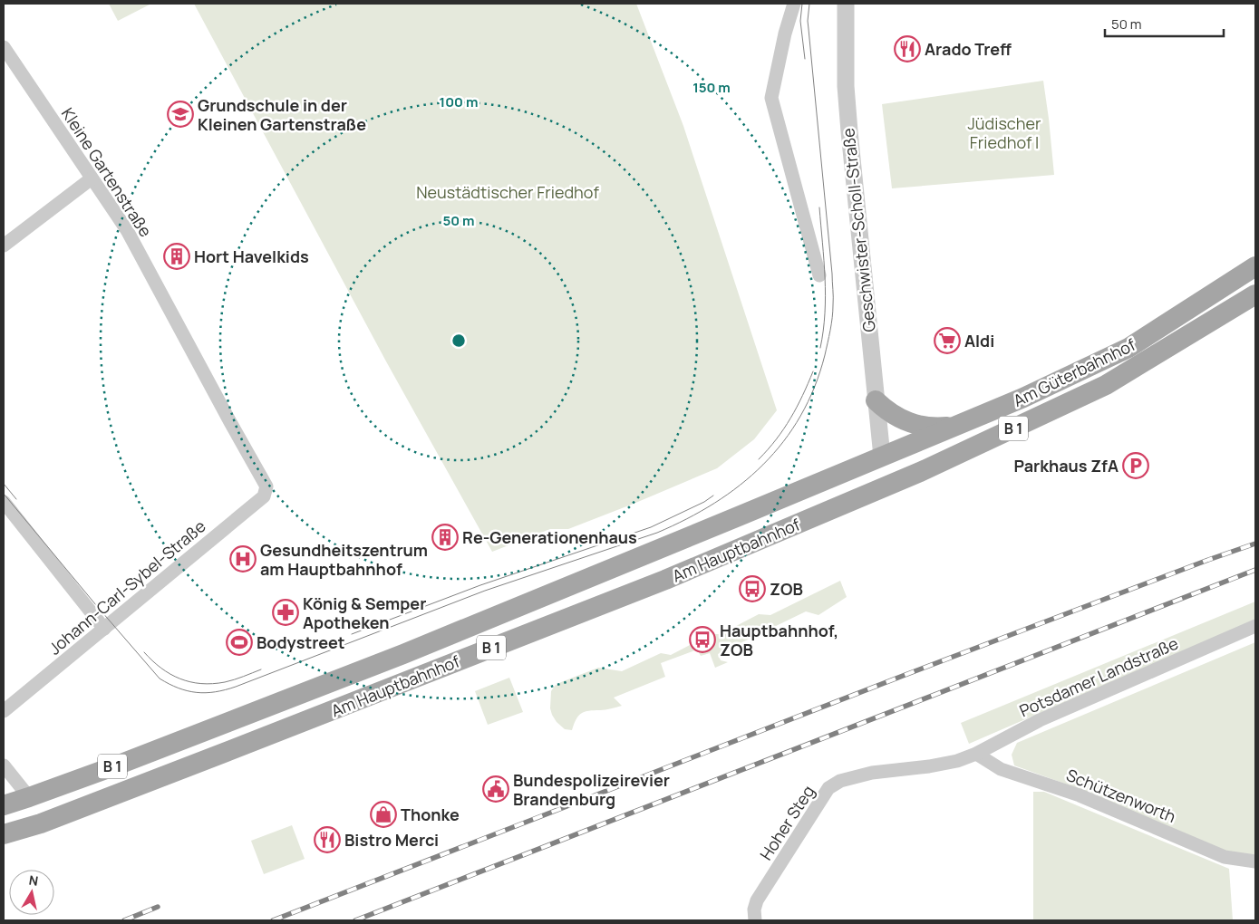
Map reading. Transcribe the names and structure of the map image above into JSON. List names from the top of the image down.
{
  "streets": {
    "main road": ["Am Güterbahnhof", "B 1", "Am Hauptbahnhof"],
    "street": [
      "Kleine Gartenstraße",
      "Geschwister-Scholl-Straße",
      "Johann-Carl-Sybel-Straße",
      "Potsdamer Landstraße",
      "Schützenworth",
      "Hoher Steg"
    ]
  },
  "crossings": [
    ["Kleine Gartenstraße", "Johann-Carl-Sybel-Straße"],
    ["Geschwister-Scholl-Straße", "Am Güterbahnhof"],
    ["Geschwister-Scholl-Straße", "Am Hauptbahnhof"],
    ["Am Güterbahnhof", "Am Hauptbahnhof"],
    ["Potsdamer Landstraße", "Schützenworth"],
    ["Potsdamer Landstraße", "Hoher Steg"]
  ],
  "parks": ["Jüdischer Friedhof I", "Neustädtischer Friedhof"],
  "places": {
    "restaurant": ["Arado Treff", "Bistro Merci"],
    "school or university": ["Grundschule in der Kleinen Gartenstraße"],
    "building": ["Hort Havelkids", "Re-Generationenhaus"],
    "supermarket": ["Aldi"],
    "parking": ["Parkhaus ZfA"],
    "hospital": ["Gesundheitszentrum am Hauptbahnhof"],
    "bus stop": ["ZOB", "Hauptbahnhof, ZOB"],
    "pharmacy": ["König & Semper Apotheken"],
    "sports": ["Bodystreet"],
    "public building": ["Bundespolizeirevier Brandenburg"],
    "shop": ["Thonke"]
  },
  "scale_bar": "50 m",
  "north": "top",
  "rings": ["150 m", "100 m", "50 m"]
}
